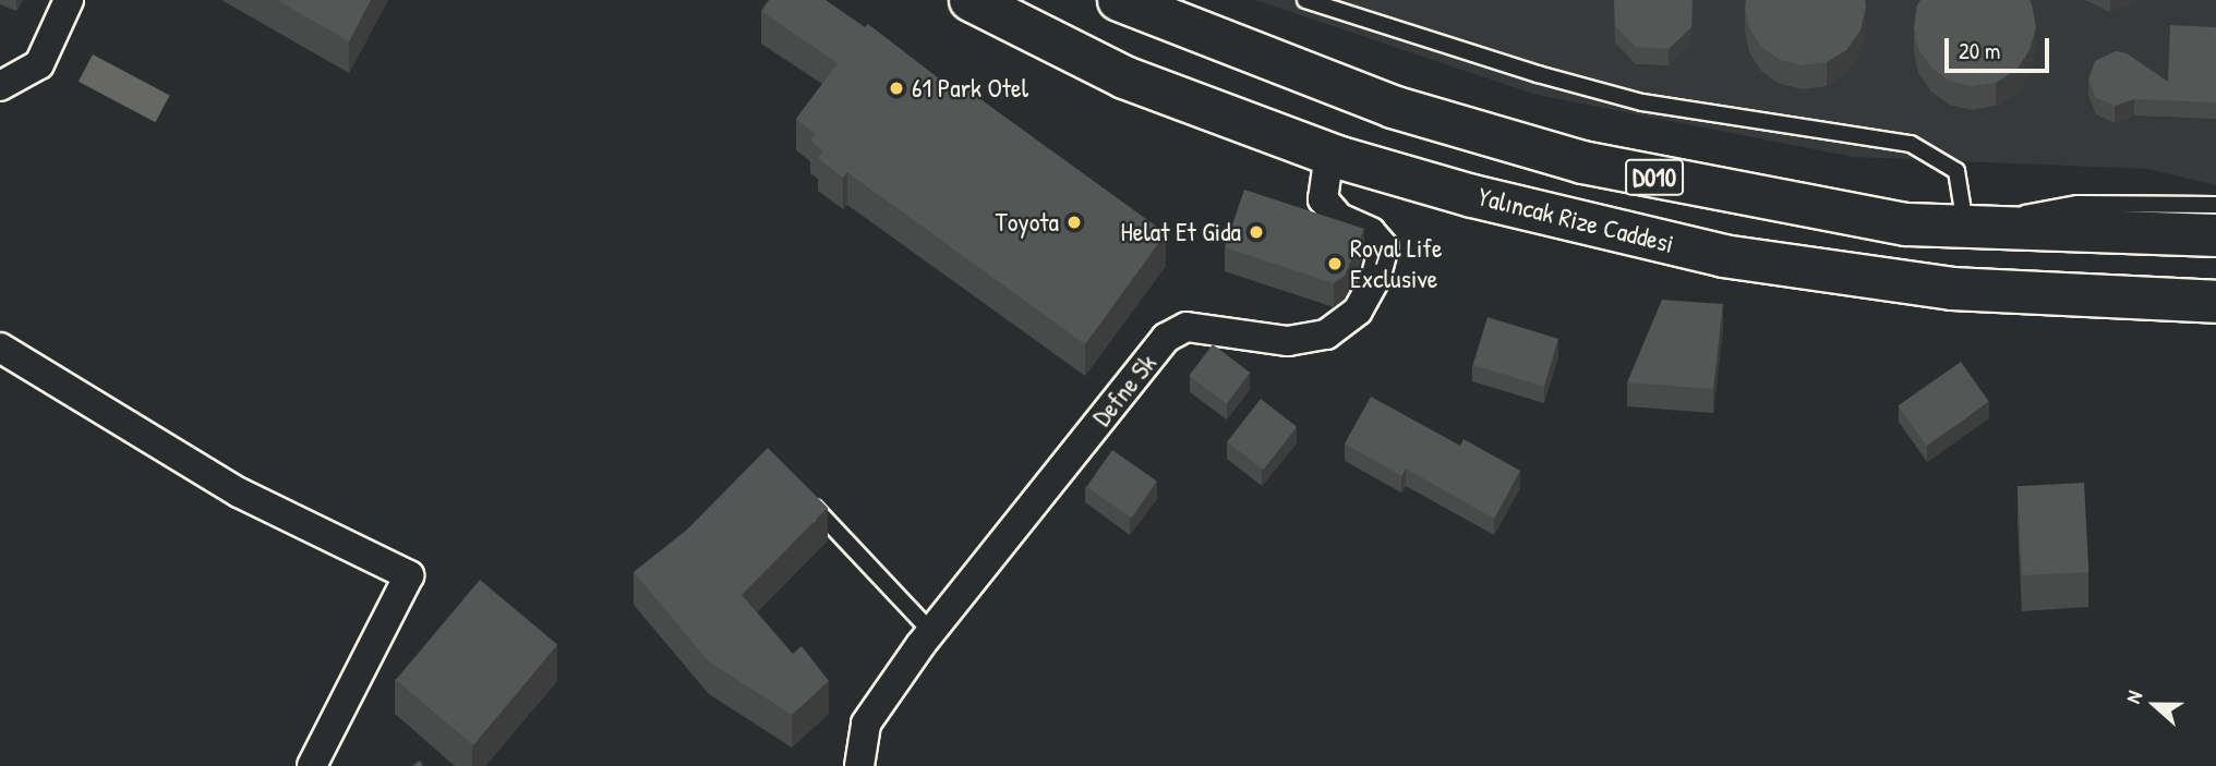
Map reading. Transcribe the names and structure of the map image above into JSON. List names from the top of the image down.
{
  "streets": {
    "highway": ["D010", "Yalıncak Rize Caddesi"],
    "street": ["Defne Sk"]
  },
  "crossings": [
    ["Yalıncak Rize Caddesi", "Defne Sk"]
  ],
  "places": [
    "61 Park Otel",
    "Toyota",
    "Helat Et Gida",
    "Royal Life Exclusive"
  ],
  "scale_bar": "20 m",
  "north": "left"
}
